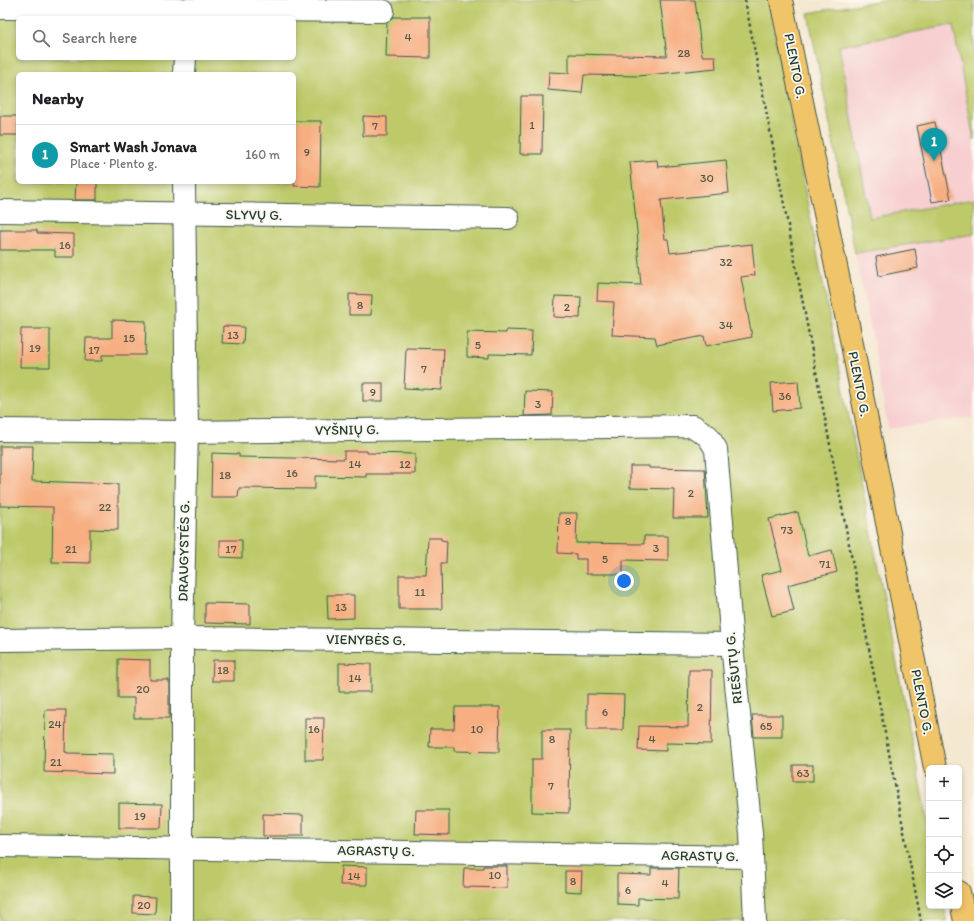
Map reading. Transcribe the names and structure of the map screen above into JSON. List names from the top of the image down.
{
  "streets": {
    "highway": ["PLENTO G."],
    "street": [
      "SLYVŲ G.",
      "VYŠNIŲ G.",
      "DRAUGYSTĖS G.",
      "VIENYBĖS G.",
      "RIEŠUTŲ G.",
      "AGRASTŲ G."
    ]
  },
  "crossings": [
    ["SLYVŲ G.", "DRAUGYSTĖS G."],
    ["VYŠNIŲ G.", "DRAUGYSTĖS G."],
    ["VYŠNIŲ G.", "RIEŠUTŲ G."],
    ["DRAUGYSTĖS G.", "VIENYBĖS G."],
    ["DRAUGYSTĖS G.", "AGRASTŲ G."],
    ["VIENYBĖS G.", "RIEŠUTŲ G."],
    ["RIEŠUTŲ G.", "AGRASTŲ G."]
  ],
  "house_numbers": [
    "4",
    "28",
    "1",
    "7",
    "9",
    "30",
    "16",
    "32",
    "8",
    "2",
    "34",
    "13",
    "15",
    "5",
    "19",
    "17",
    "7",
    "9",
    "36",
    "3",
    "14",
    "12",
    "16",
    "18",
    "2",
    "22",
    "8",
    "73",
    "3",
    "21",
    "17",
    "5",
    "71",
    "11",
    "13",
    "18",
    "14",
    "20",
    "2",
    "6",
    "24",
    "65",
    "16",
    "10",
    "8",
    "4",
    "21",
    "63",
    "7",
    "19",
    "10",
    "14",
    "8",
    "4",
    "6",
    "20"
  ],
  "page": {
    "search": "Search here",
    "heading": "Nearby",
    "list": [
      {
        "mark": "1",
        "name": "Smart Wash Jonava",
        "note": "Place · Plento g.",
        "value": "160 m"
      }
    ],
    "pins": "1",
    "map_buttons": ["+", "−"]
  }
}
